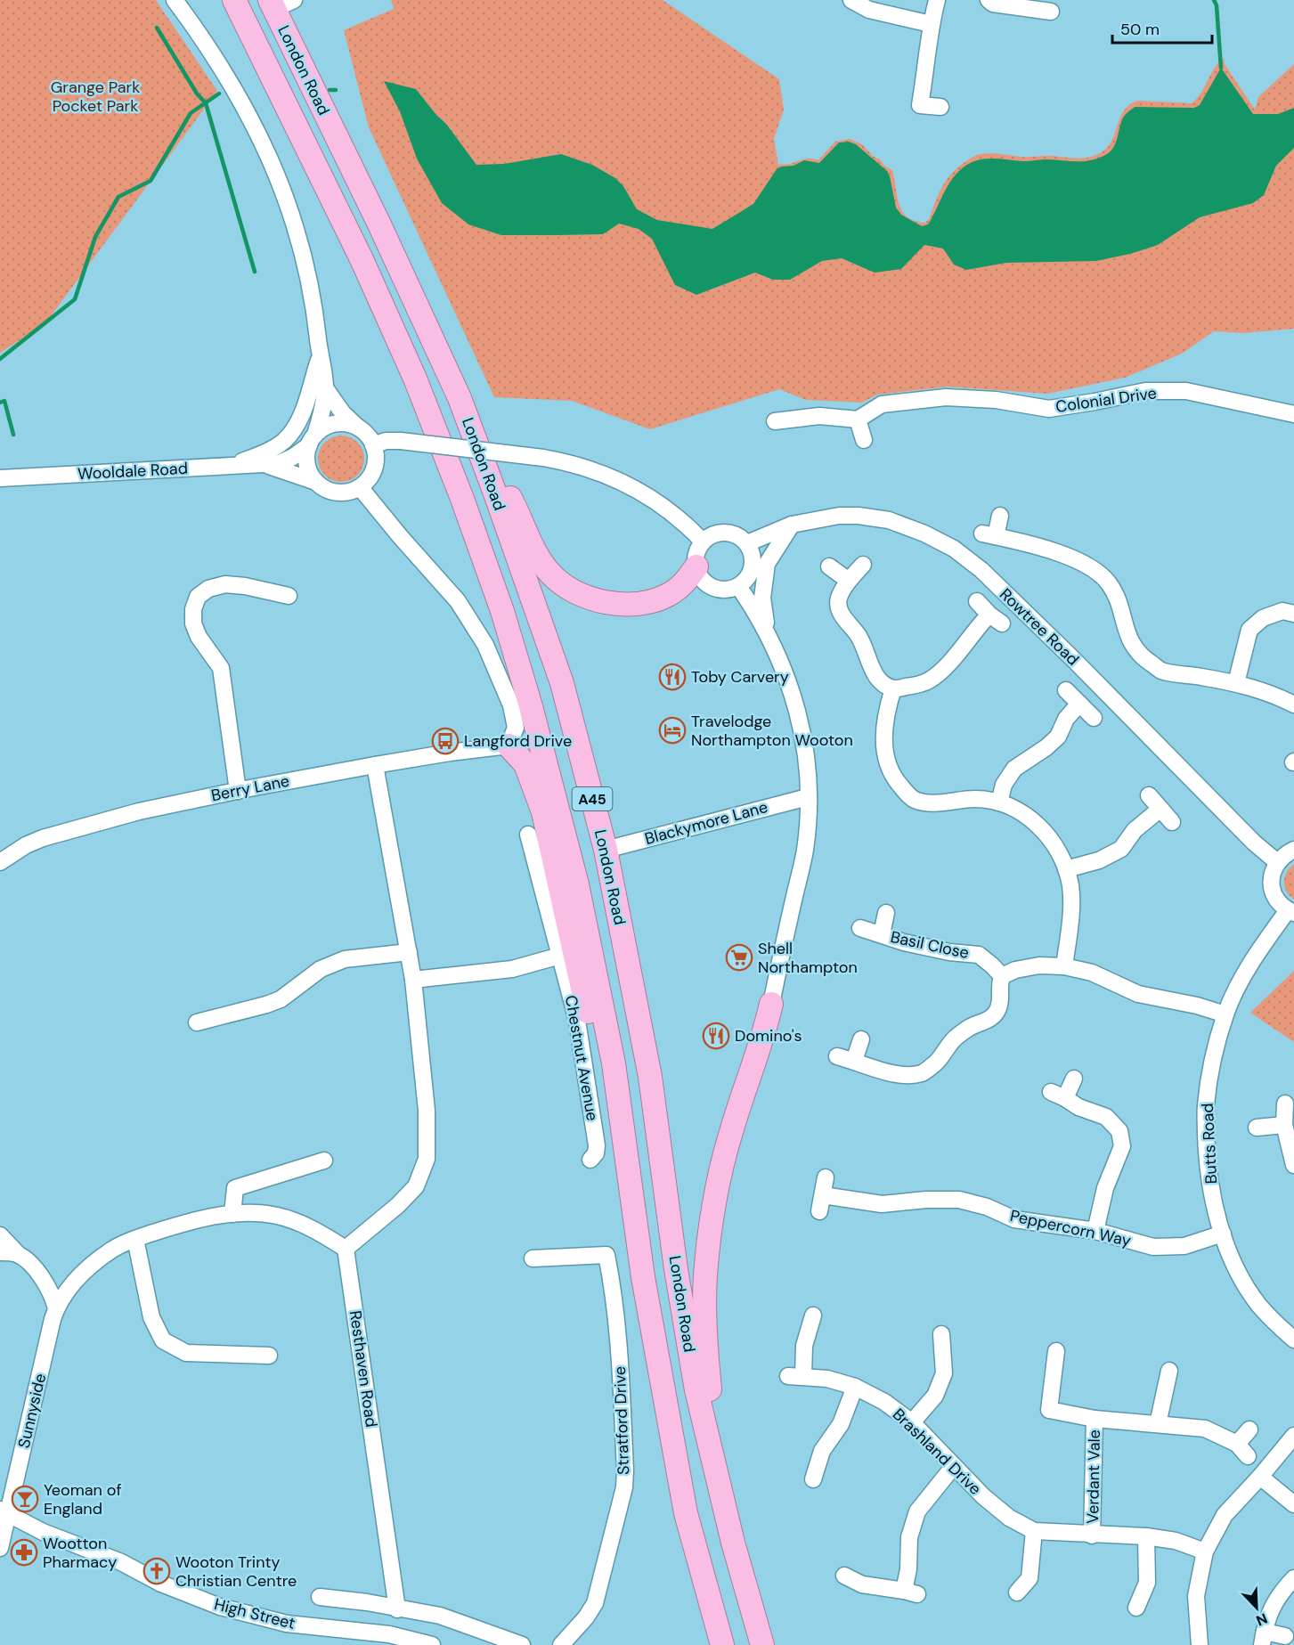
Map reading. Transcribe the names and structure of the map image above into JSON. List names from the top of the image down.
{
  "streets": {
    "highway": ["London Road", "A45"],
    "street": [
      "Colonial Drive",
      "Wooldale Road",
      "Rowtree Road",
      "Berry Lane",
      "Blackymore Lane",
      "Basil Close",
      "Chestnut Avenue",
      "Butts Road",
      "Peppercorn Way",
      "Resthaven Road",
      "Sunnyside",
      "Stratford Drive",
      "Brashland Drive",
      "Verdant Vale",
      "High Street"
    ]
  },
  "crossings": [
    ["London Road", "A45"],
    ["London Road", "Blackymore Lane"],
    ["Butts Road", "Peppercorn Way"],
    ["Sunnyside", "High Street"],
    ["Brashland Drive", "Verdant Vale"]
  ],
  "parks": ["Grange Park Pocket Park"],
  "places": {
    "restaurant": ["Toby Carvery", "Domino's"],
    "hotel": ["Travelodge Northampton Wooton"],
    "bus stop": ["Langford Drive"],
    "supermarket": ["Shell Northampton"],
    "bar": ["Yeoman of England"],
    "pharmacy": ["Wootton Pharmacy"],
    "church": ["Wooton Trinty Christian Centre"]
  },
  "scale_bar": "50 m",
  "north": "bottom right"
}
